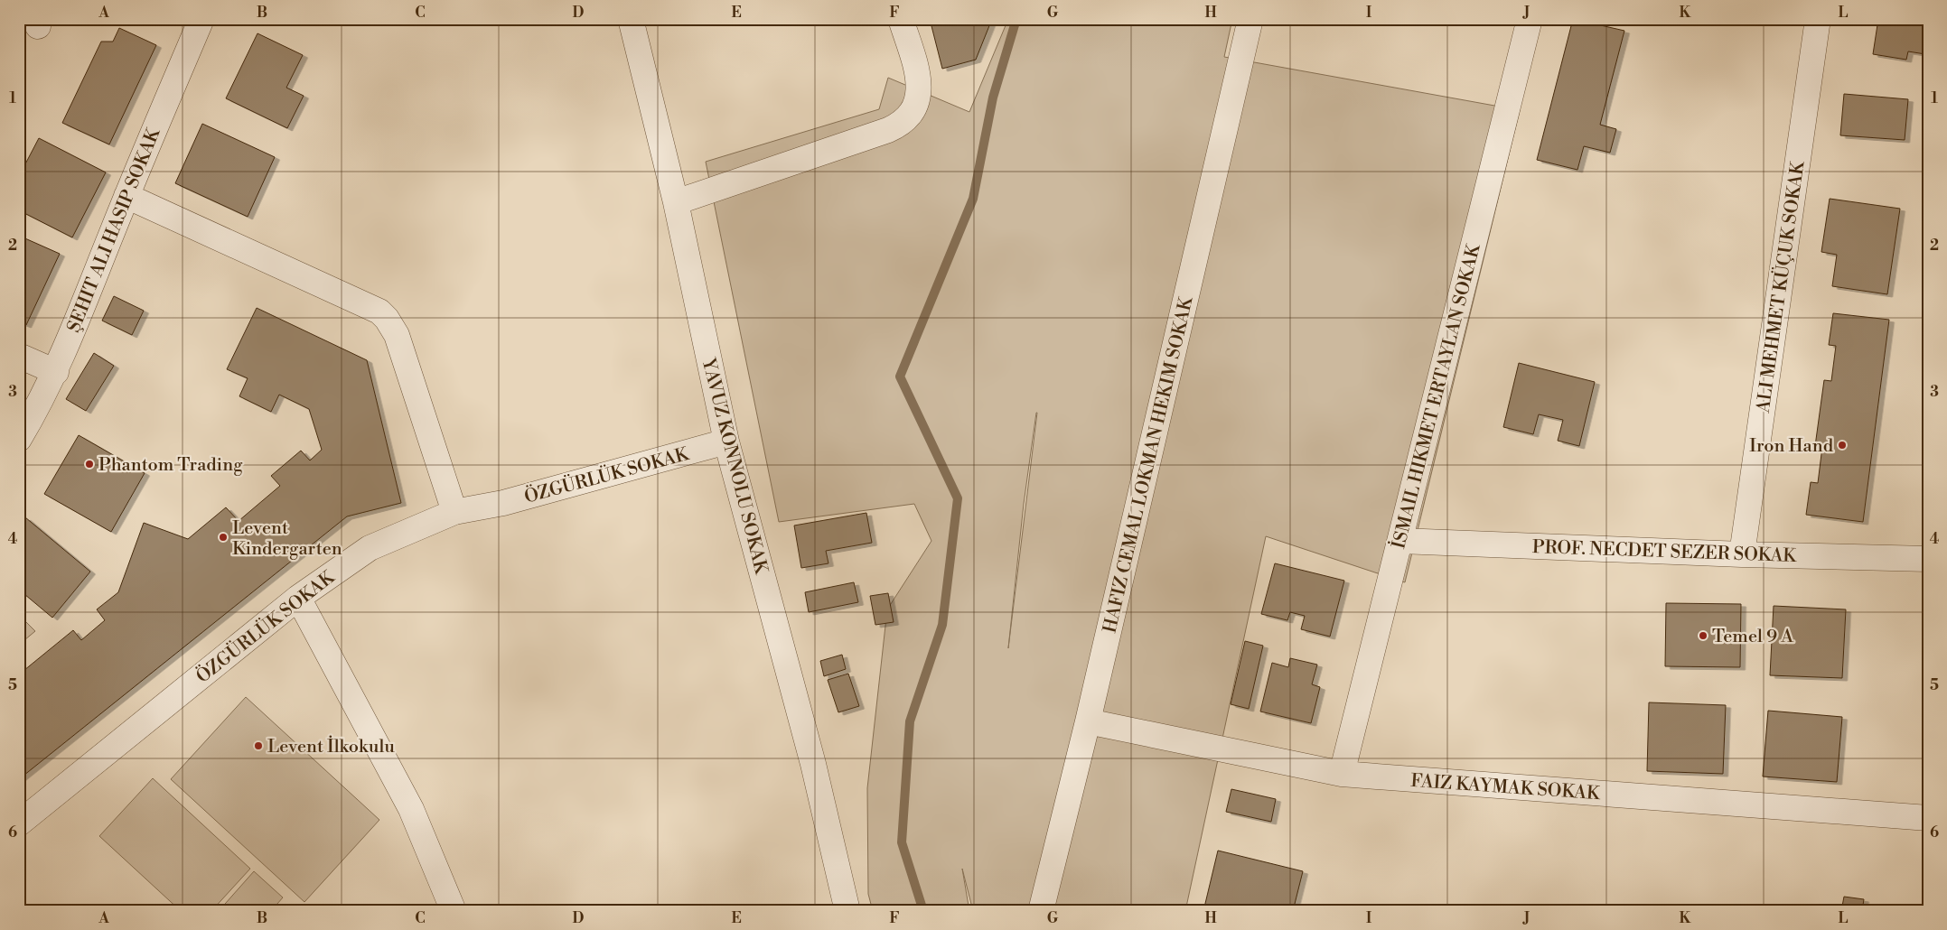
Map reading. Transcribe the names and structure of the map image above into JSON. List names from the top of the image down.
{
  "streets": {
    "street": [
      "ŞEHIT ALI HASIP SOKAK",
      "ALI MEHMET KÜÇUK SOKAK",
      "İSMAIL HIKMET ERTAYLAN SOKAK",
      "HAFIZ CEMAL LOKMAN HEKIM SOKAK",
      "YAVUZ KONNOLU SOKAK",
      "ÖZGÜRLÜK SOKAK",
      "PROF. NECDET SEZER SOKAK",
      "FAIZ KAYMAK SOKAK"
    ]
  },
  "crossings": [
    ["ALI MEHMET KÜÇUK SOKAK", "PROF. NECDET SEZER SOKAK"],
    ["İSMAIL HIKMET ERTAYLAN SOKAK", "PROF. NECDET SEZER SOKAK"],
    ["İSMAIL HIKMET ERTAYLAN SOKAK", "FAIZ KAYMAK SOKAK"],
    ["HAFIZ CEMAL LOKMAN HEKIM SOKAK", "FAIZ KAYMAK SOKAK"],
    ["YAVUZ KONNOLU SOKAK", "ÖZGÜRLÜK SOKAK"]
  ],
  "places": [
    "Iron Hand",
    "Phantom Trading",
    "Levent Kindergarten",
    "Temel 9 A",
    "Levent İlkokulu"
  ],
  "grid": {
    "columns": [
      "A",
      "B",
      "C",
      "D",
      "E",
      "F",
      "G",
      "H",
      "I",
      "J",
      "K",
      "L"
    ],
    "rows": [
      "1",
      "2",
      "3",
      "4",
      "5",
      "6"
    ]
  }
}
